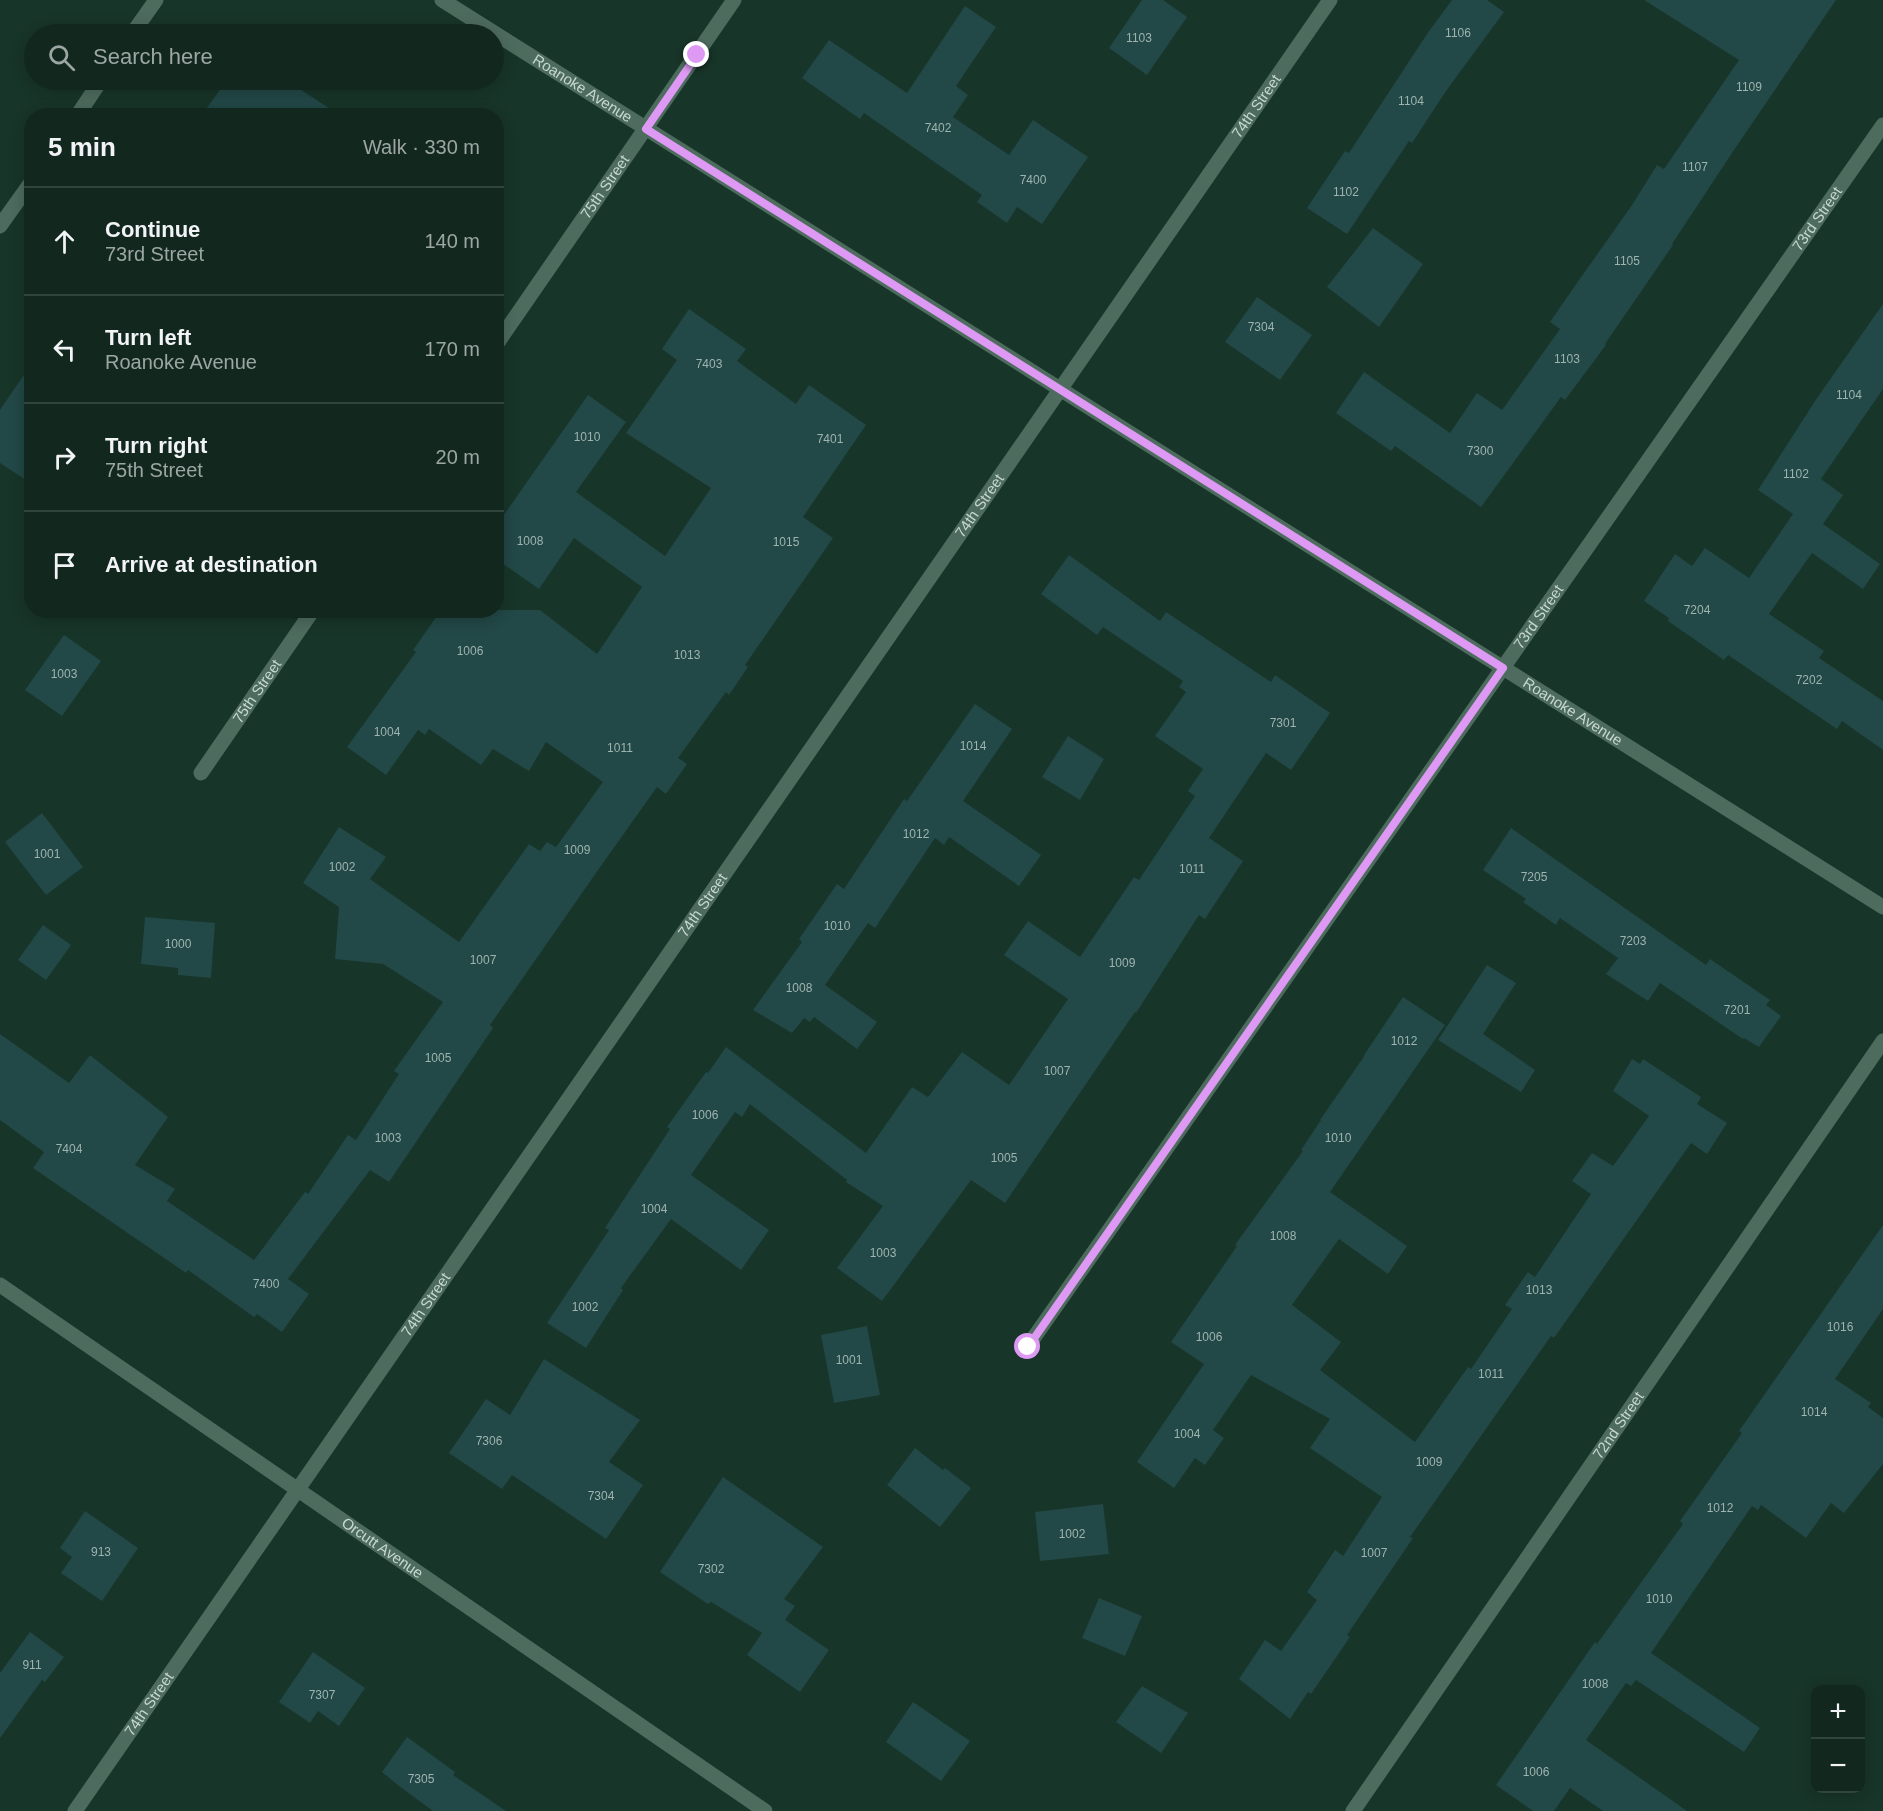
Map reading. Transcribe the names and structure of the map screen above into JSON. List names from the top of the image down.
{
  "streets": {
    "street": [
      "Roanoke Avenue",
      "74th Street",
      "75th Street",
      "73rd Street",
      "72nd Street",
      "Orcutt Avenue"
    ]
  },
  "crossings": [
    ["Roanoke Avenue", "74th Street"],
    ["Roanoke Avenue", "75th Street"],
    ["Roanoke Avenue", "73rd Street"],
    ["74th Street", "Orcutt Avenue"]
  ],
  "house_numbers": [
    "1106",
    "1103",
    "1109",
    "1104",
    "7402",
    "1107",
    "7400",
    "1102",
    "1105",
    "7304",
    "1103",
    "7403",
    "1104",
    "1010",
    "7401",
    "7300",
    "1102",
    "1008",
    "1015",
    "7204",
    "1006",
    "1013",
    "1003",
    "7202",
    "7301",
    "1004",
    "1014",
    "1011",
    "1012",
    "1009",
    "1001",
    "1002",
    "1011",
    "7205",
    "1010",
    "7203",
    "1000",
    "1007",
    "1009",
    "1008",
    "7201",
    "1012",
    "1005",
    "1007",
    "1006",
    "1003",
    "1010",
    "7404",
    "1005",
    "1004",
    "1008",
    "1003",
    "7400",
    "1013",
    "1002",
    "1016",
    "1006",
    "1001",
    "1011",
    "1014",
    "1004",
    "7306",
    "1009",
    "7304",
    "1012",
    "1002",
    "913",
    "1007",
    "7302",
    "1010",
    "911",
    "1008",
    "7307",
    "1006",
    "7305"
  ],
  "page": {
    "search": "Search here",
    "heading": ["5 min", "Walk · 330 m"],
    "list": [
      ["Continue", "73rd Street", "140 m"],
      ["Turn left", "Roanoke Avenue", "170 m"],
      ["Turn right", "75th Street", "20 m"],
      "Arrive at destination"
    ],
    "map_buttons": ["+", "−"]
  }
}
